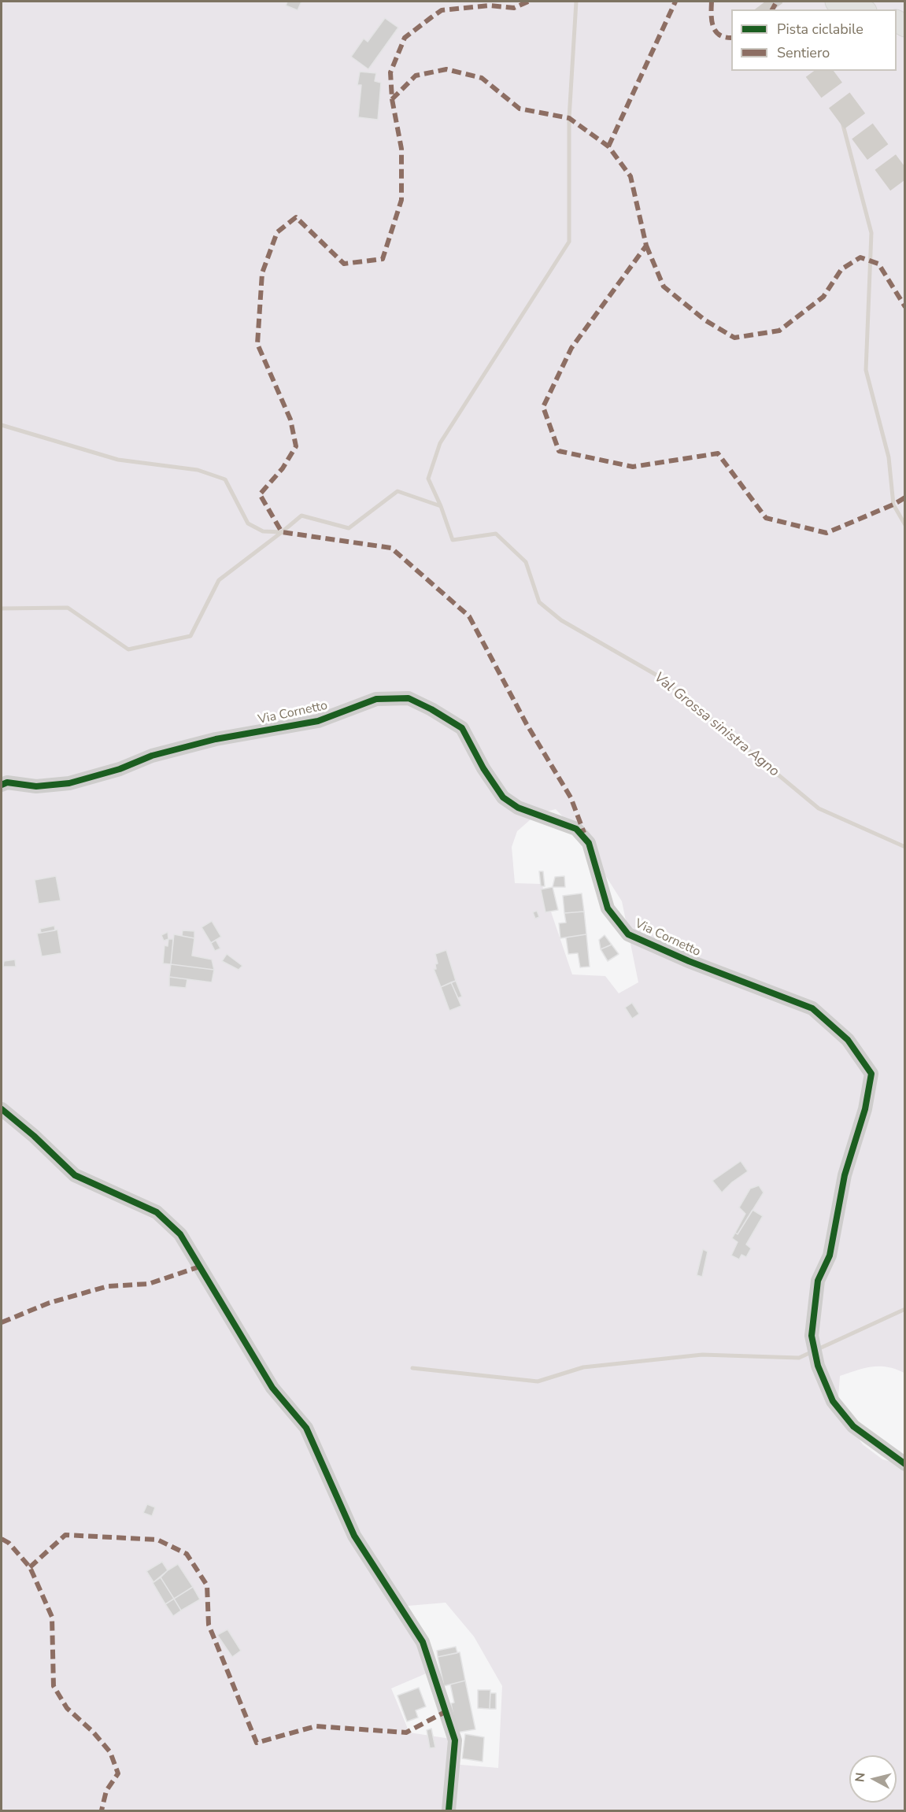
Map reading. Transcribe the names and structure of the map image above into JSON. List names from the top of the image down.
{
  "streets": {
    "street": ["Via Cornetto"]
  },
  "water": ["Val Grossa sinistra Agno"],
  "legend": ["Pista ciclabile", "Sentiero"],
  "north": "left"
}
